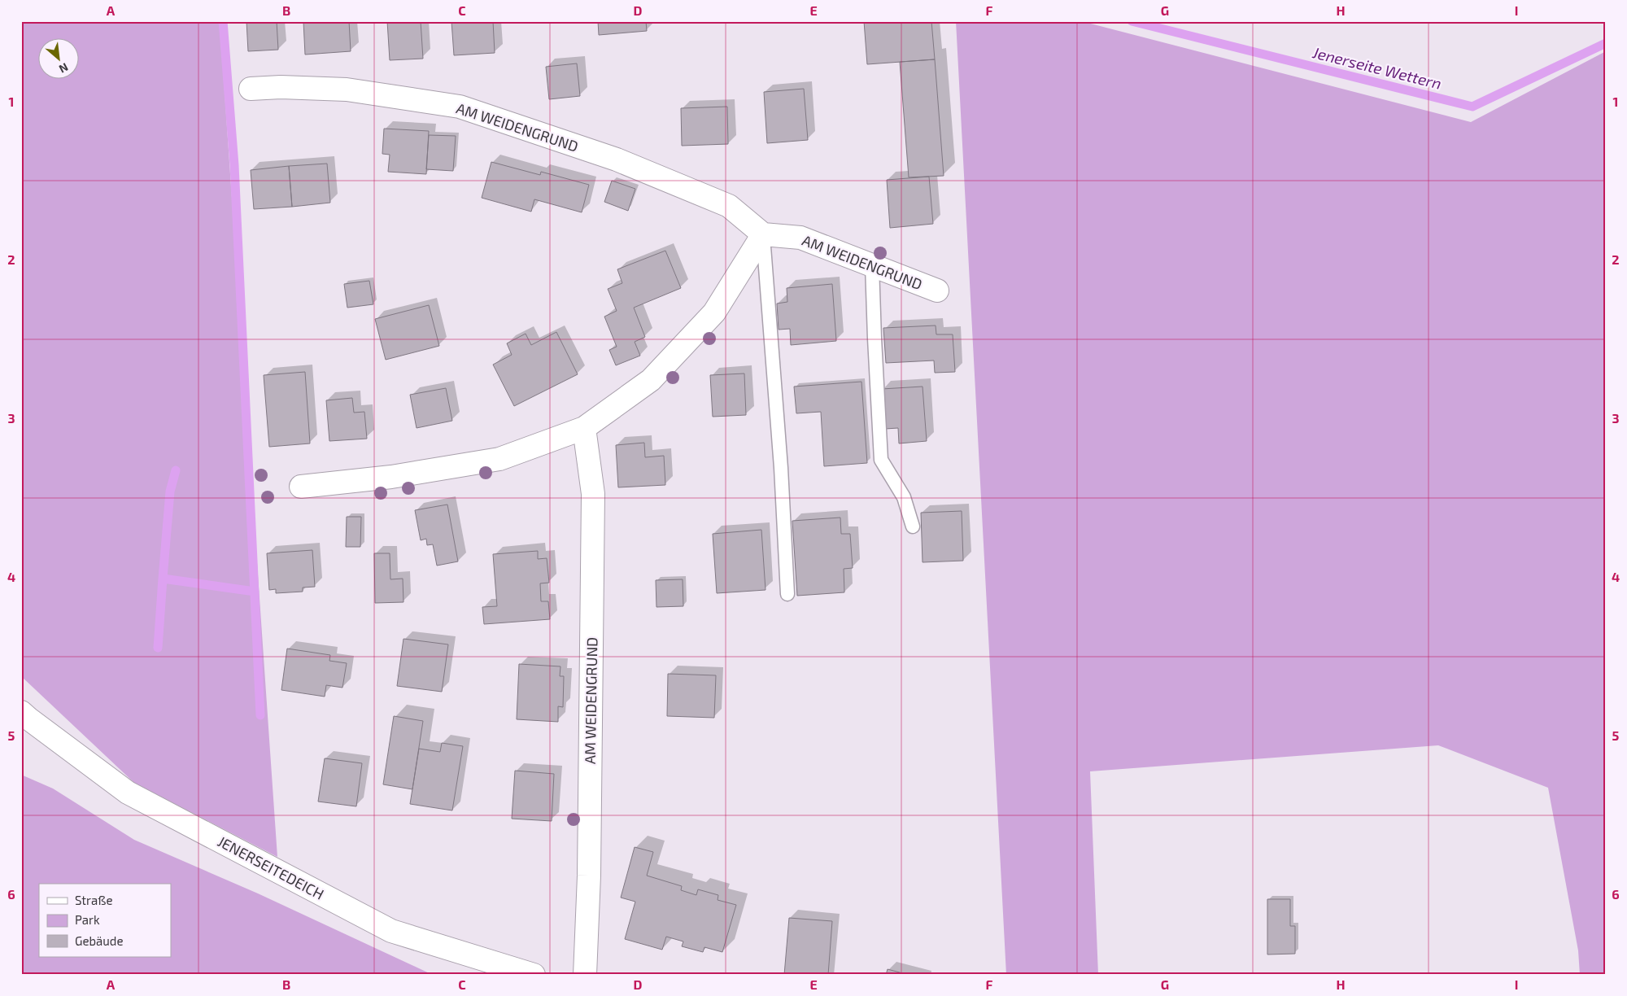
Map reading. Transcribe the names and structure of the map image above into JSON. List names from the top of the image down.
{
  "streets": {
    "street": ["AM WEIDENGRUND", "JENERSEITEDEICH"]
  },
  "water": ["Jenerseite Wettern"],
  "legend": ["Straße", "Park", "Gebäude"],
  "north": "bottom right",
  "grid": {
    "columns": [
      "A",
      "B",
      "C",
      "D",
      "E",
      "F",
      "G",
      "H",
      "I"
    ],
    "rows": [
      "1",
      "2",
      "3",
      "4",
      "5",
      "6"
    ]
  }
}
